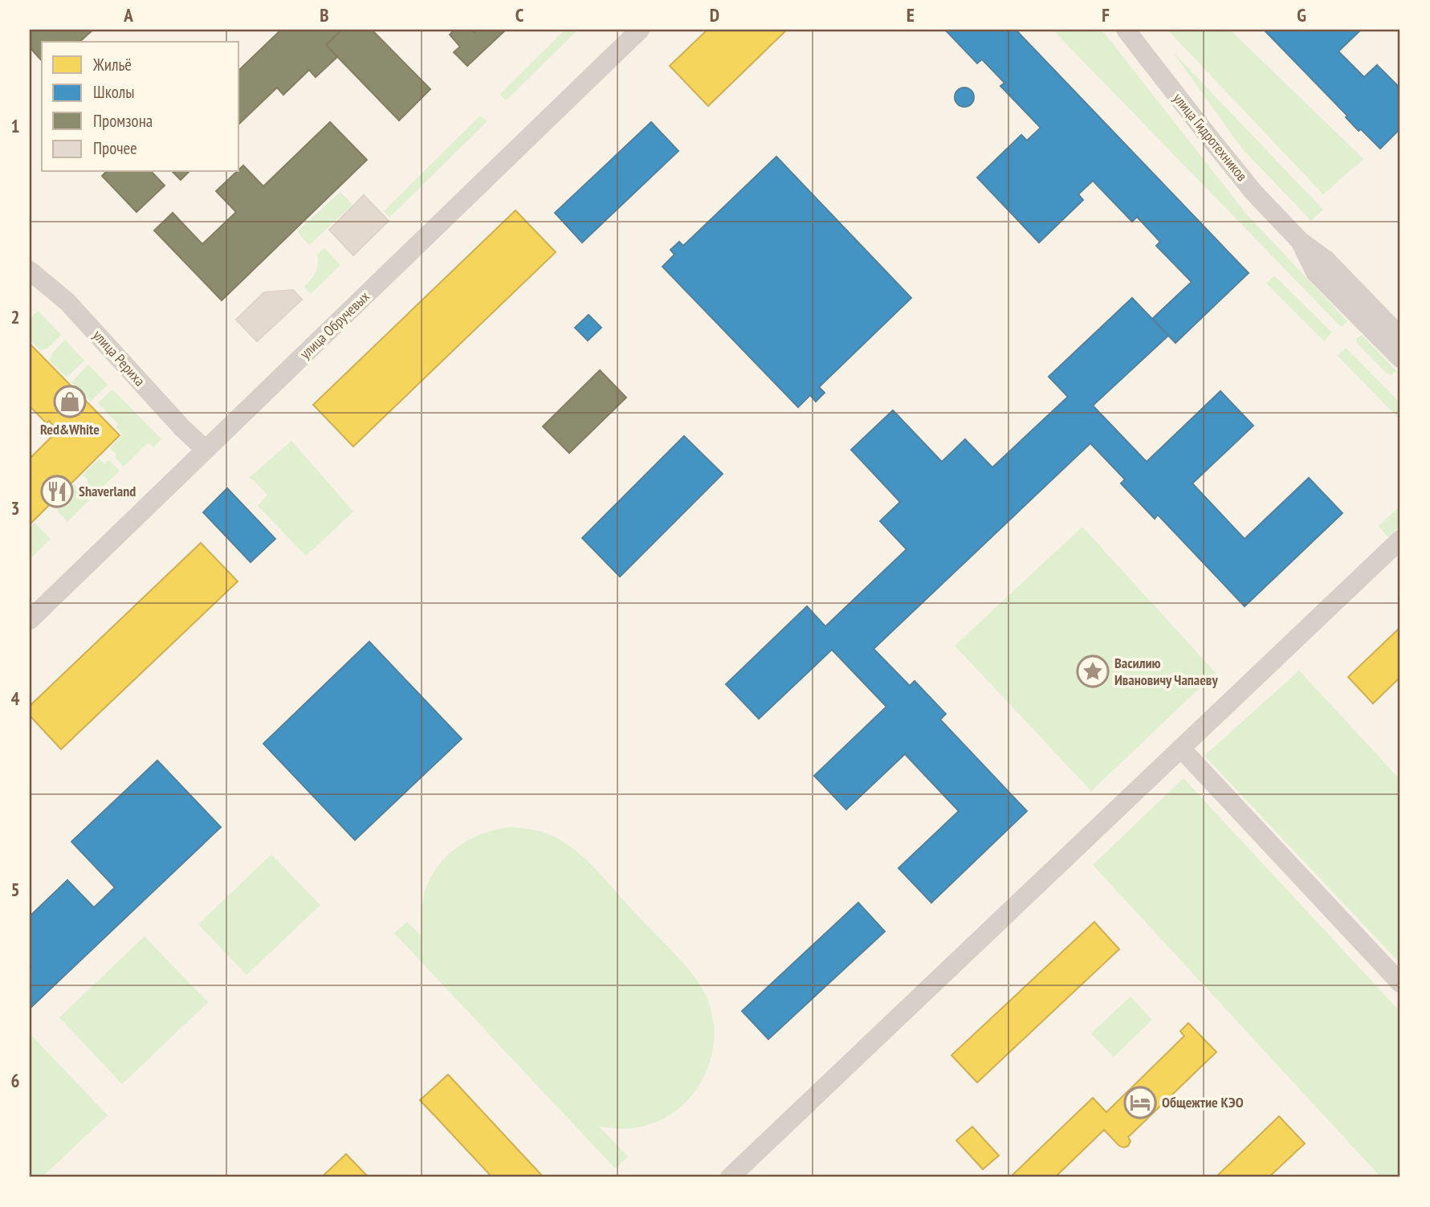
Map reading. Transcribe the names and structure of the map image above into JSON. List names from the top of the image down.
{
  "streets": {
    "street": ["улица Гидротехников", "улица Обручевых", "улица Рериха"]
  },
  "crossings": [
    ["улица Обручевых", "улица Рериха"]
  ],
  "places": {
    "shop": ["Red&White"],
    "restaurant": ["Shaverland"],
    "place": ["Василию Ивановичу Чапаеву"],
    "hotel": ["Общежтие КЭО"]
  },
  "legend": [
    "Жильё",
    "Школы",
    "Промзона",
    "Прочее"
  ],
  "grid": {
    "columns": [
      "A",
      "B",
      "C",
      "D",
      "E",
      "F",
      "G"
    ],
    "rows": [
      "1",
      "2",
      "3",
      "4",
      "5",
      "6"
    ]
  }
}
